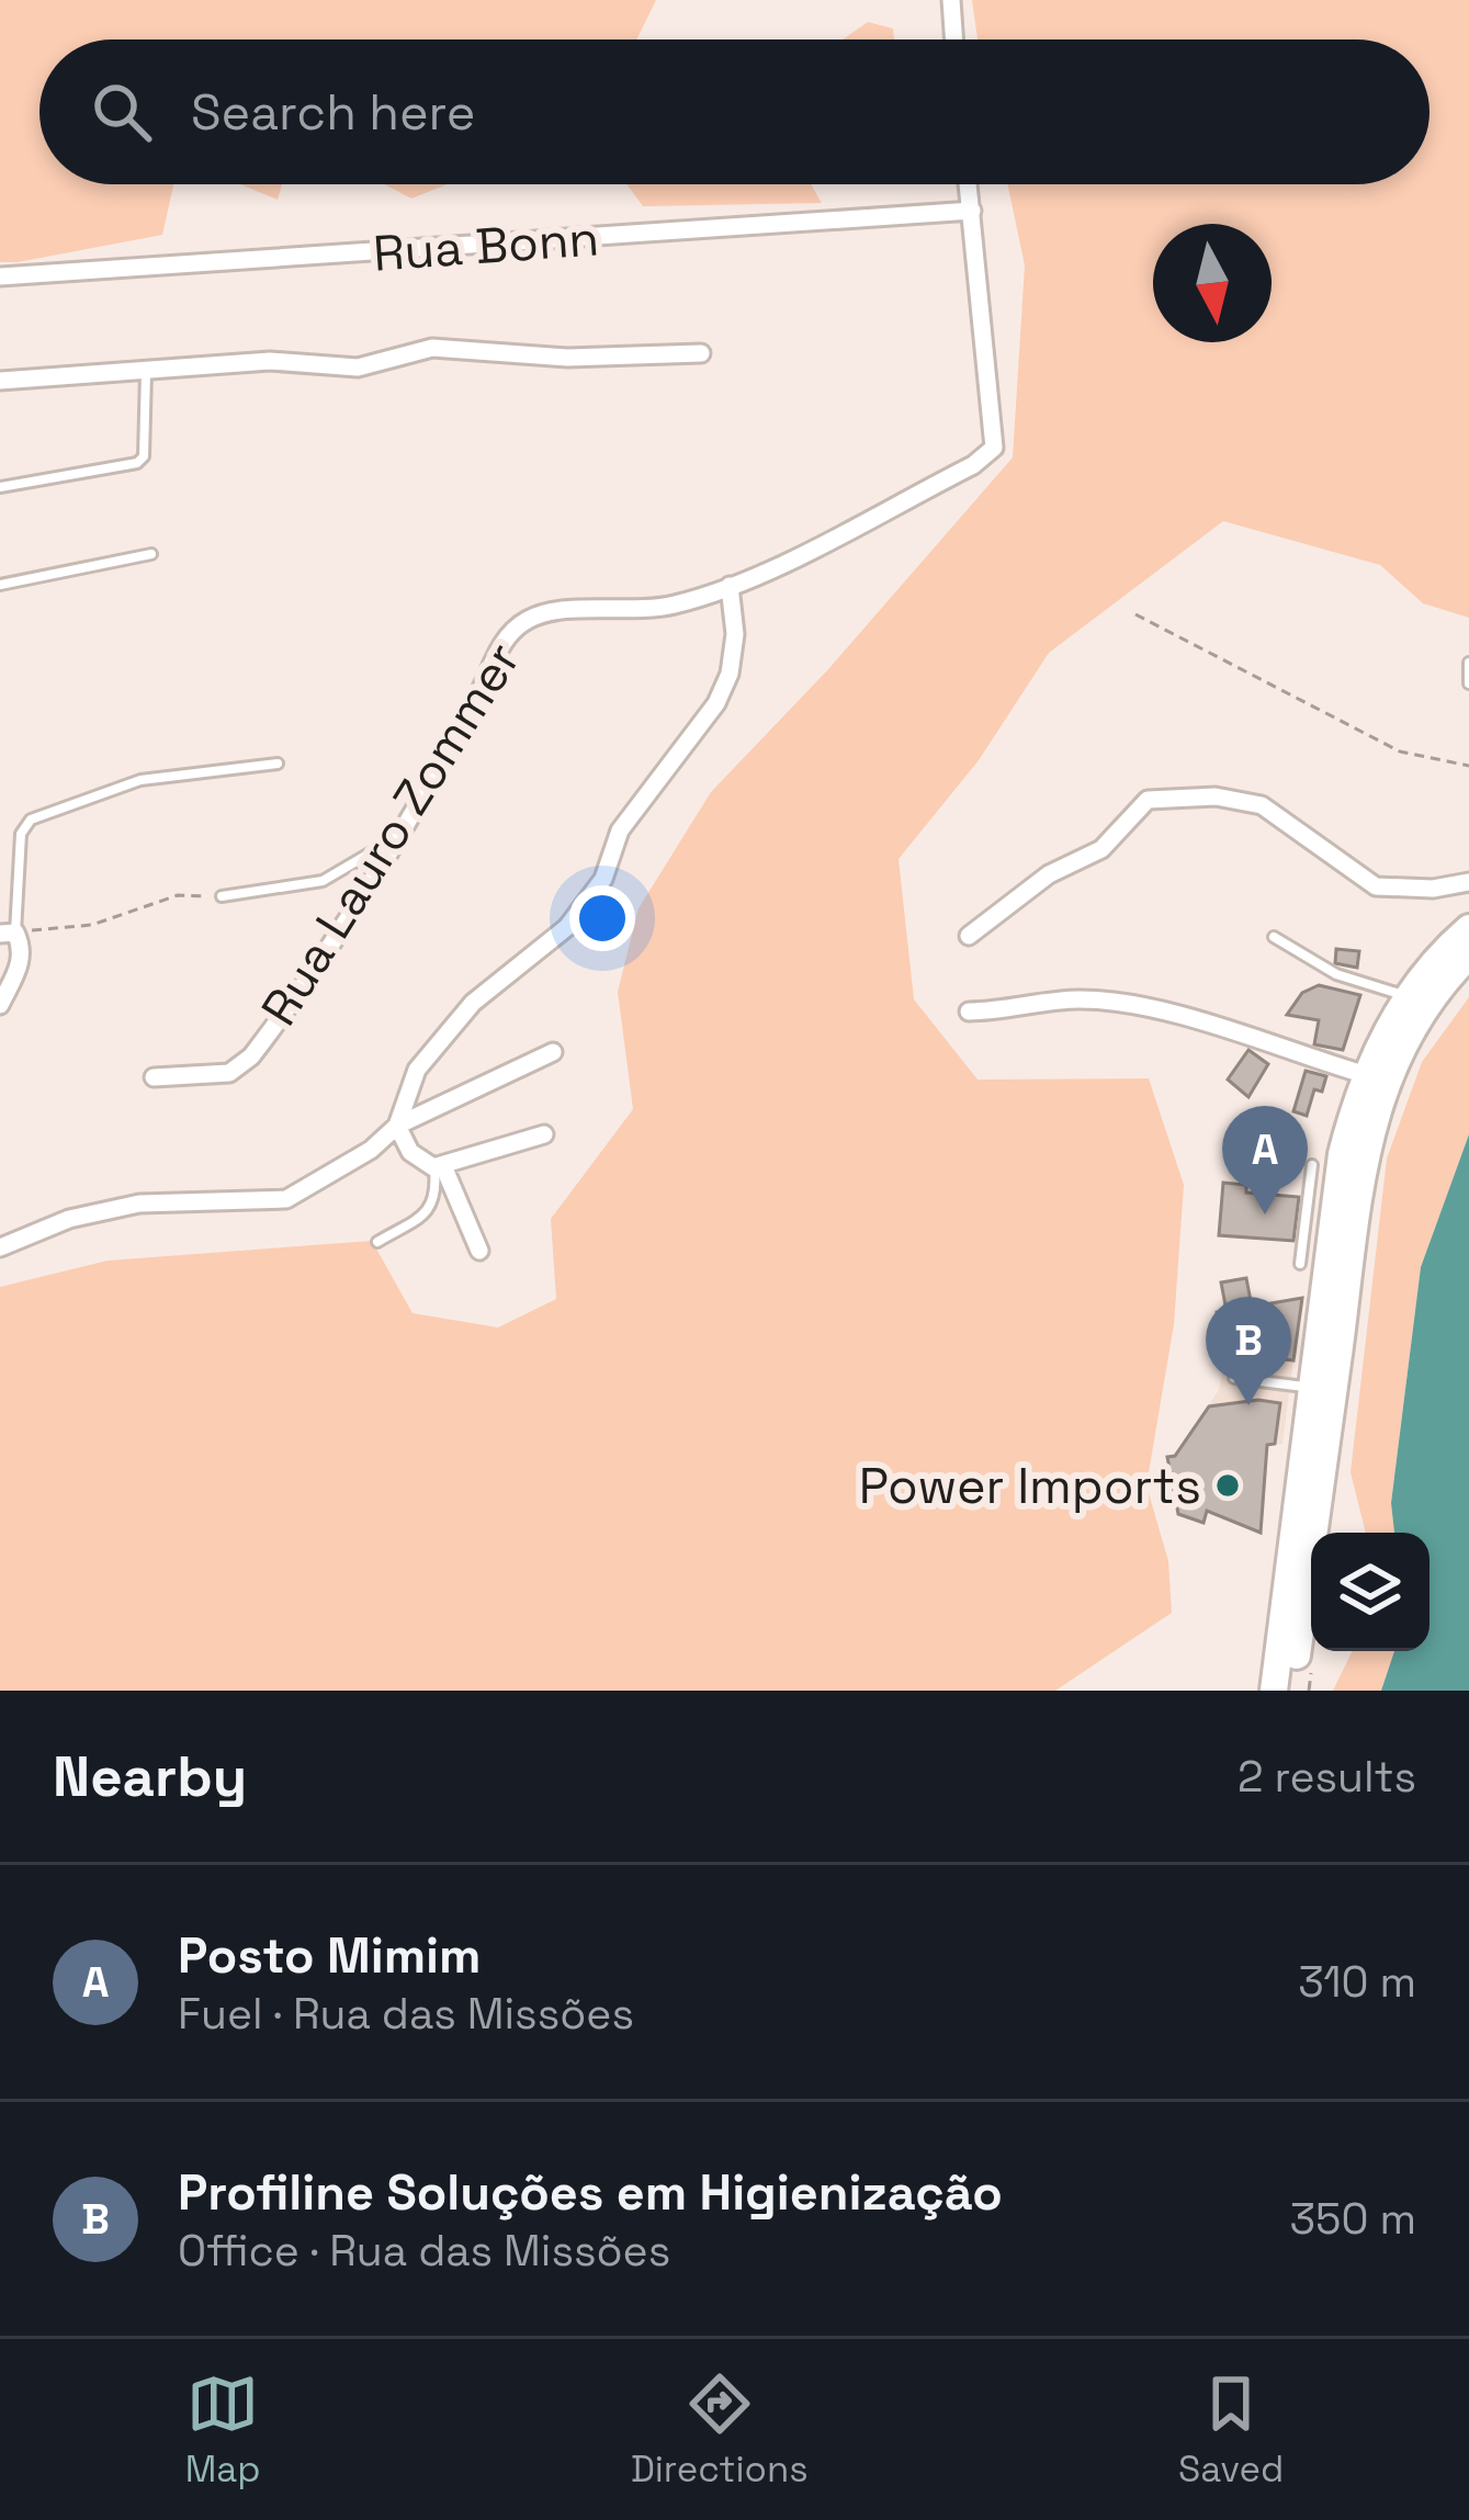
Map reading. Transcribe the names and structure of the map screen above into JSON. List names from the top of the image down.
{
  "streets": {
    "street": ["Rua Bonn", "Rua Lauro Zommer"]
  },
  "crossings": [
    ["Rua Bonn", "Rua Lauro Zommer"]
  ],
  "places": ["Power Imports"],
  "north": "bottom",
  "page": {
    "search": "Search here",
    "pins": ["A", "B"],
    "heading": ["Nearby", "2 results"],
    "list": [
      {
        "mark": "A",
        "name": "Posto Mimim",
        "note": "Fuel · Rua das Missões",
        "value": "310 m"
      },
      {
        "mark": "B",
        "name": "Profiline Soluções em Higienização",
        "note": "Office · Rua das Missões",
        "value": "350 m"
      }
    ],
    "nav": ["Map", "Directions", "Saved"]
  }
}
